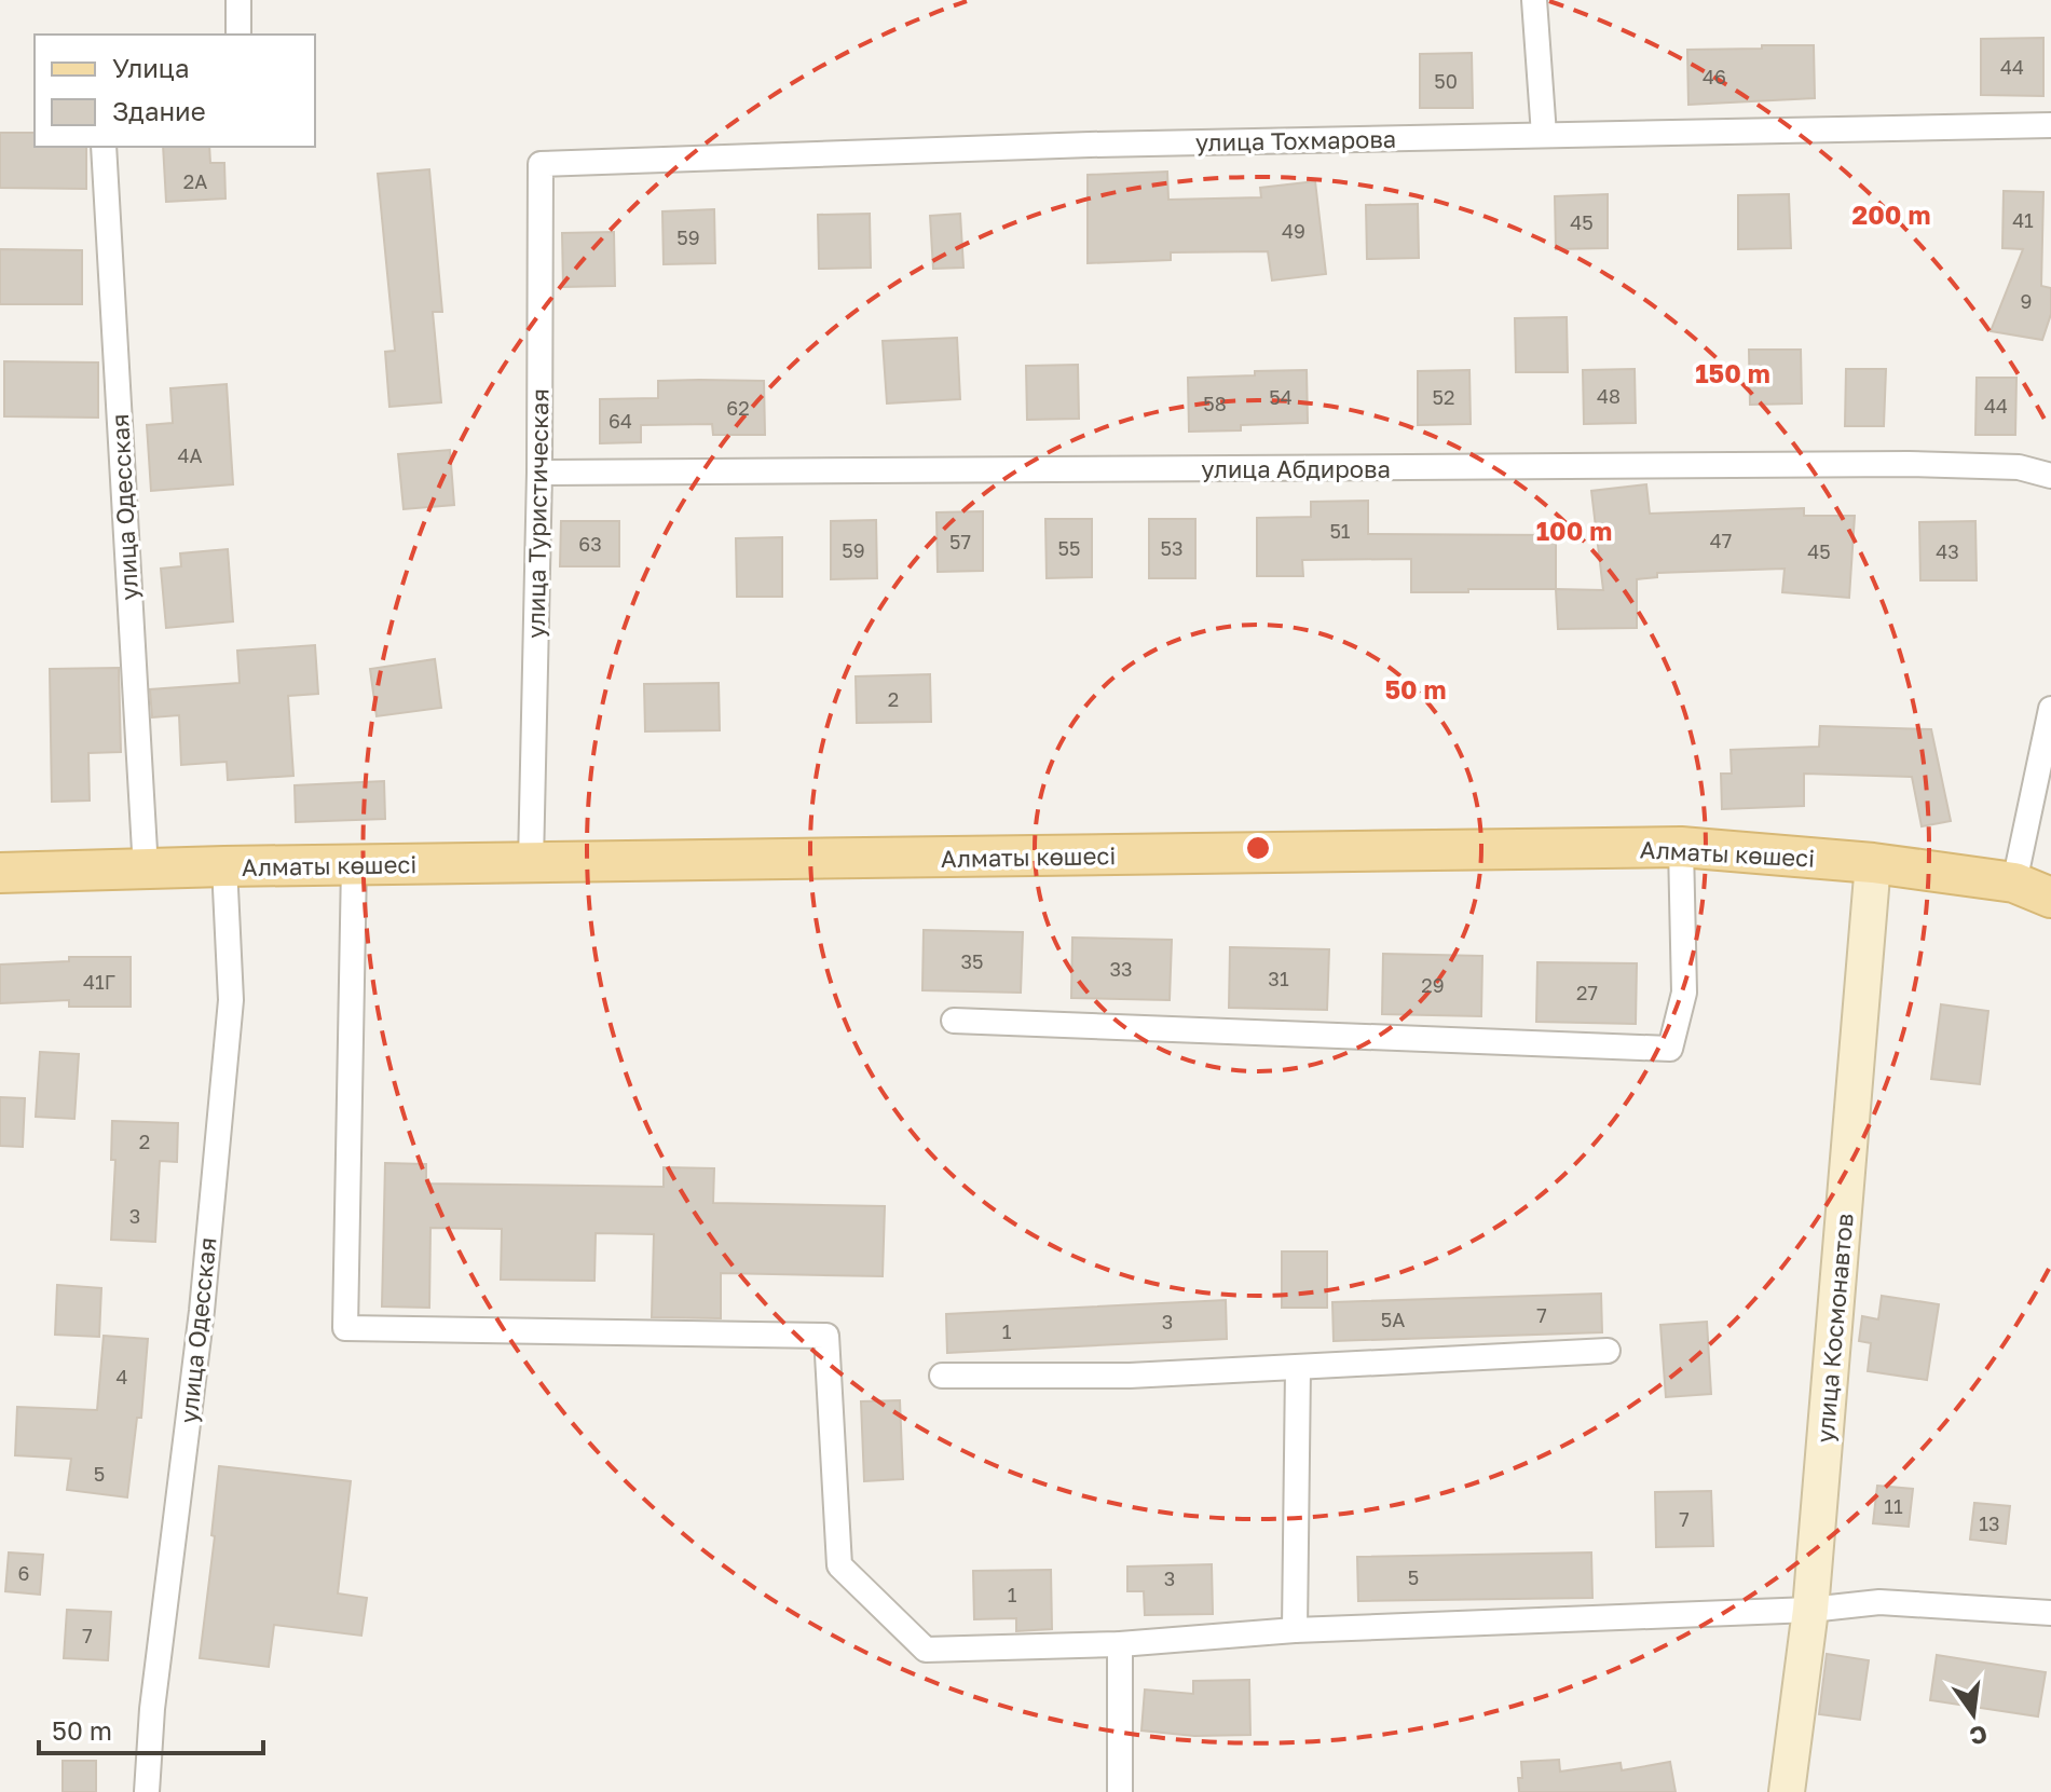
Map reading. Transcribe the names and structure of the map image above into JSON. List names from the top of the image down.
{
  "streets": {
    "main road": ["Алматы көшесі", "улица Космонавтов"],
    "street": [
      "улица Тохмарова",
      "улица Абдирова",
      "улица Одесская",
      "улица Туристическая"
    ]
  },
  "crossings": [
    ["улица Тохмарова", "улица Туристическая"],
    ["улица Абдирова", "улица Туристическая"],
    ["улица Одесская", "Алматы көшесі"],
    ["улица Туристическая", "Алматы көшесі"],
    ["Алматы көшесі", "улица Космонавтов"]
  ],
  "house_numbers": [
    "44",
    "46",
    "50",
    "2А",
    "41",
    "45",
    "49",
    "59",
    "9",
    "48",
    "54",
    "52",
    "58",
    "44",
    "62",
    "64",
    "4А",
    "51",
    "47",
    "57",
    "63",
    "55",
    "53",
    "59",
    "45",
    "43",
    "2",
    "35",
    "33",
    "31",
    "41Г",
    "29",
    "27",
    "2",
    "3",
    "7",
    "5А",
    "3",
    "1",
    "4",
    "5",
    "11",
    "7",
    "13",
    "6",
    "5",
    "3",
    "1",
    "7"
  ],
  "legend": ["Улица", "Здание"],
  "scale_bar": "50 m",
  "north": "bottom",
  "rings": [
    "200 m",
    "150 m",
    "100 m",
    "50 m"
  ]
}
